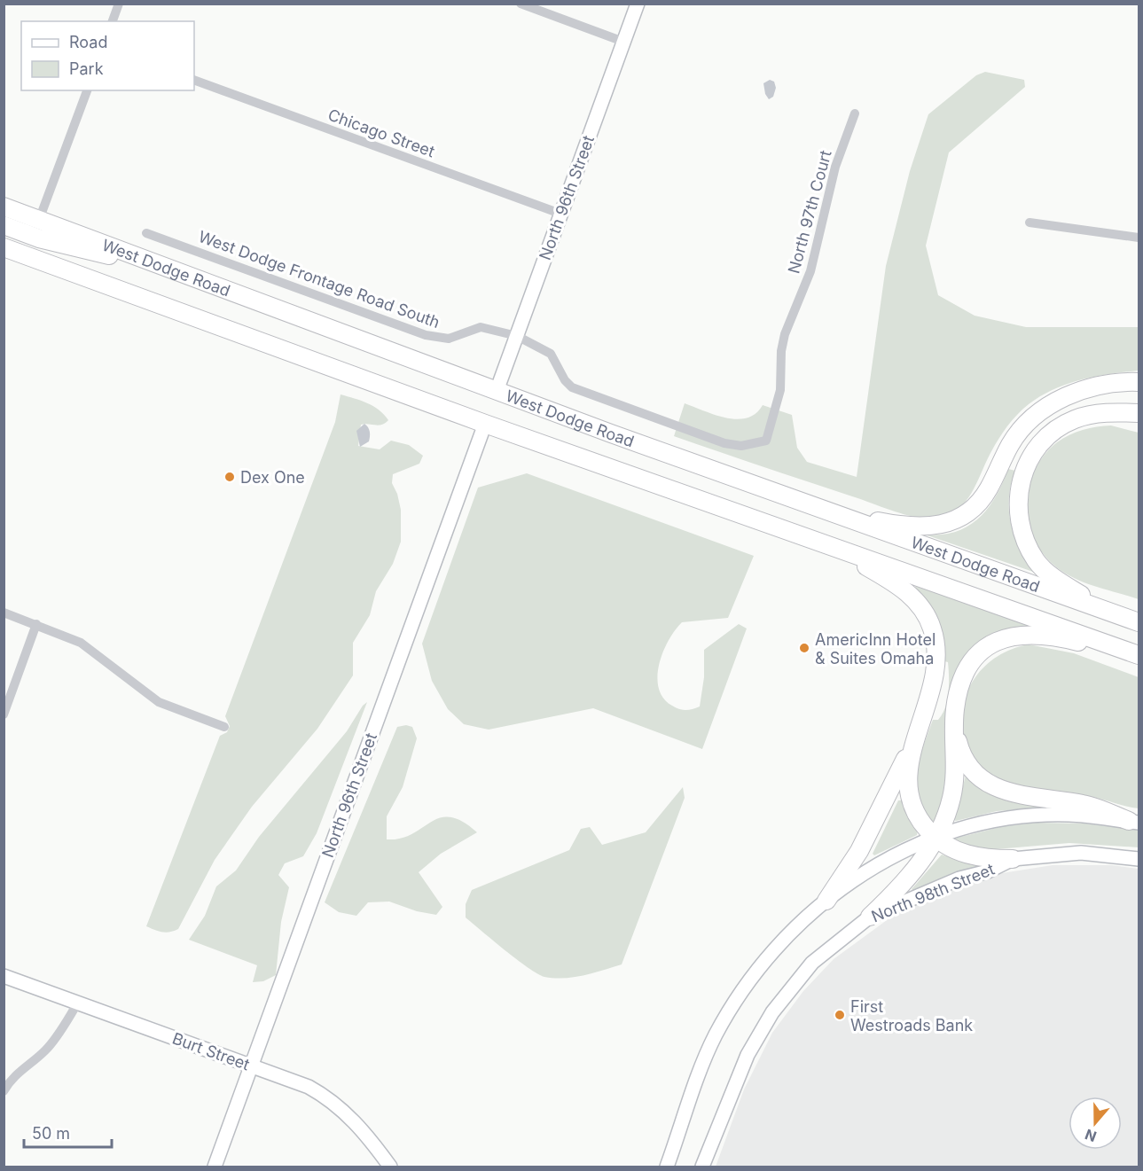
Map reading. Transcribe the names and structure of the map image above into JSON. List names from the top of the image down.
{
  "streets": {
    "highway": ["West Dodge Road"],
    "street": [
      "Chicago Street",
      "North 96th Street",
      "North 97th Court",
      "West Dodge Frontage Road South",
      "North 98th Street",
      "Burt Street"
    ]
  },
  "crossings": [
    ["Chicago Street", "North 96th Street"],
    ["North 96th Street", "West Dodge Road"],
    ["North 96th Street", "West Dodge Frontage Road South"],
    ["North 96th Street", "Burt Street"],
    ["North 97th Court", "West Dodge Frontage Road South"]
  ],
  "places": ["Dex One", "AmericInn Hotel & Suites Omaha", "First Westroads Bank"],
  "legend": ["Road", "Park"],
  "scale_bar": "50 m",
  "north": "bottom"
}
